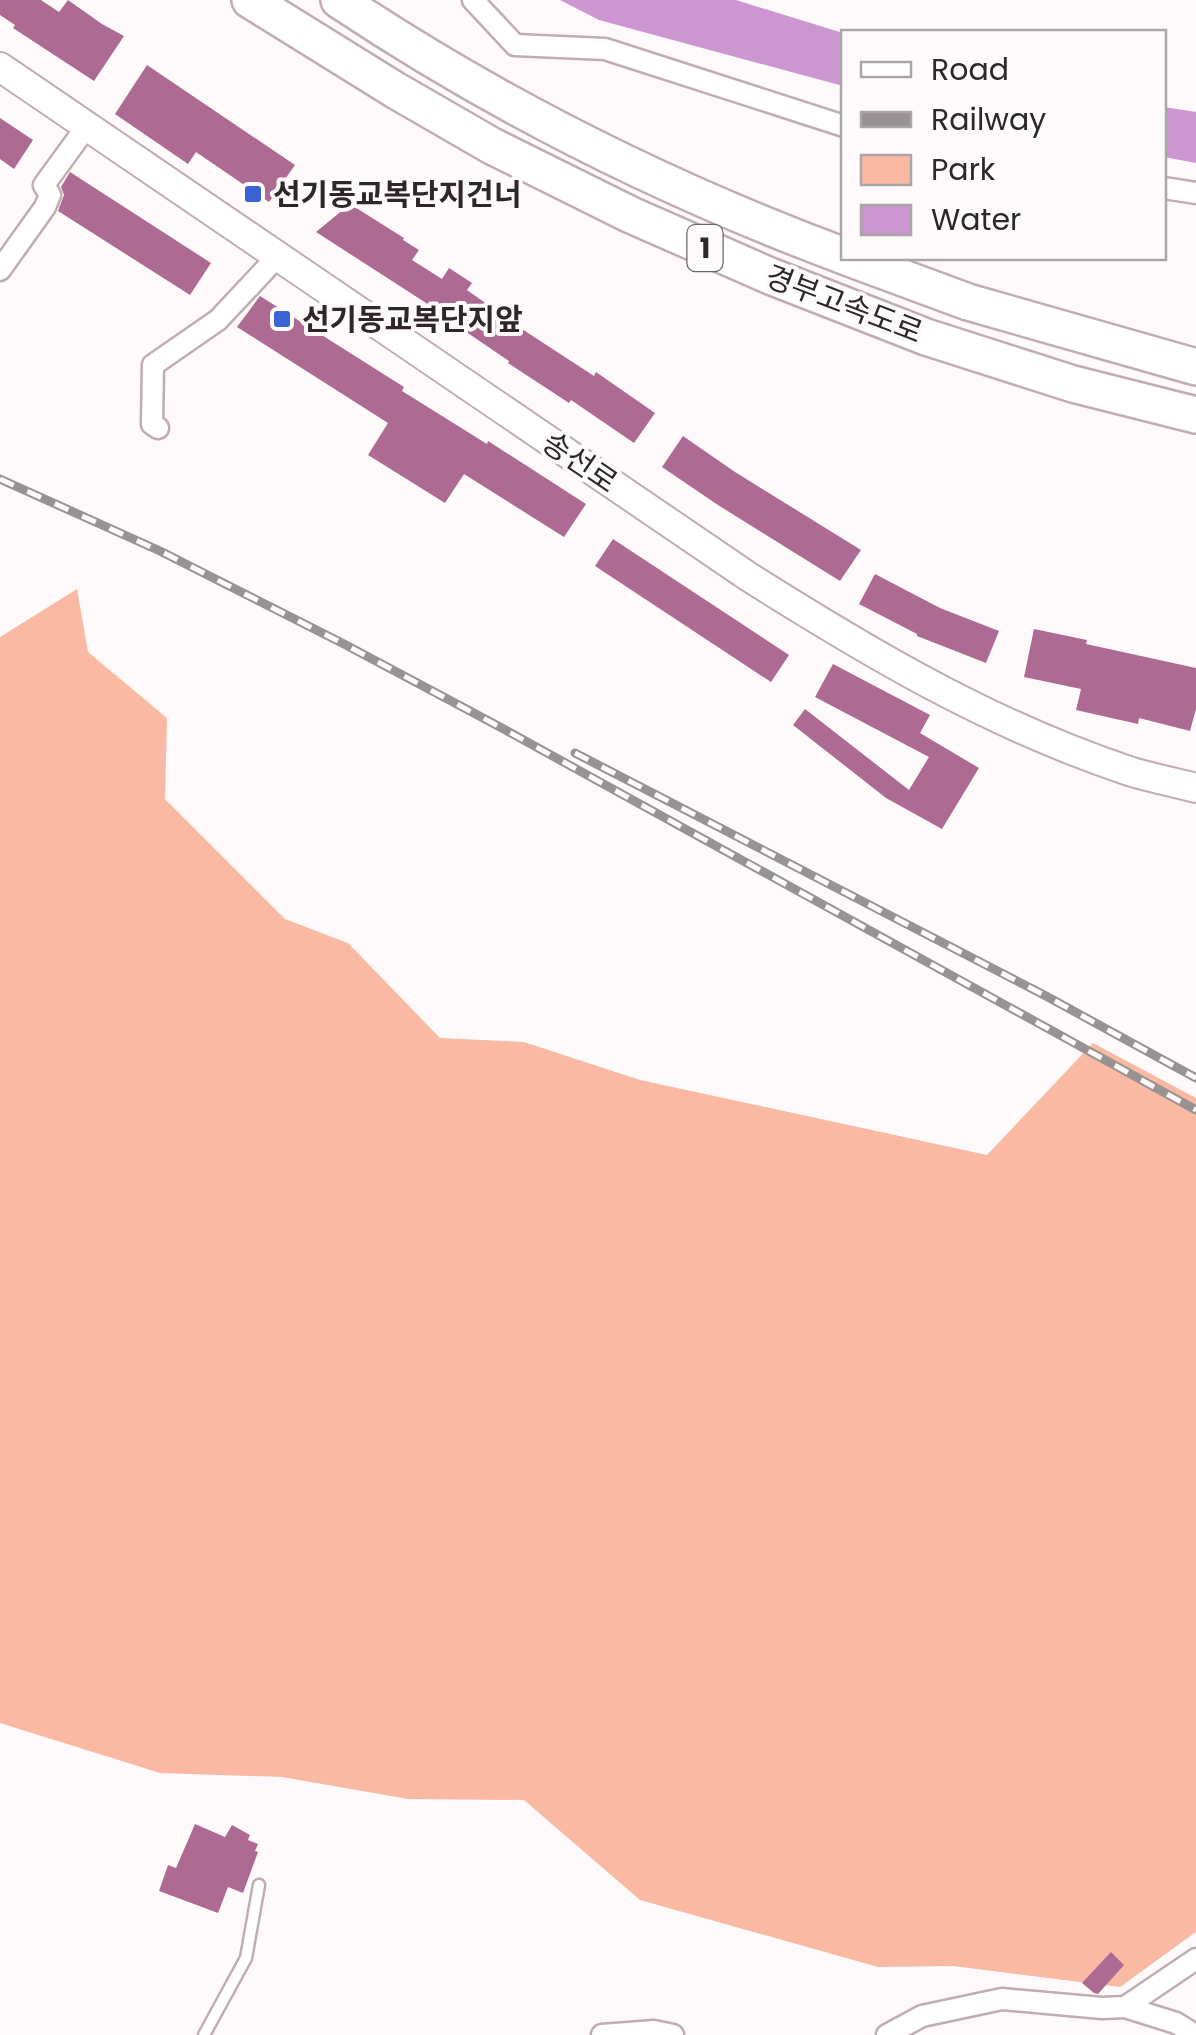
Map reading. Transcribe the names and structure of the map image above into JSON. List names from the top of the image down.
{
  "streets": {
    "highway": ["1", "경부고속도로"],
    "main road": ["송선로"]
  },
  "places": {
    "transit": ["선기동교복단지건너", "선기동교복단지앞"]
  },
  "legend": [
    "Road",
    "Railway",
    "Park",
    "Water"
  ]
}
